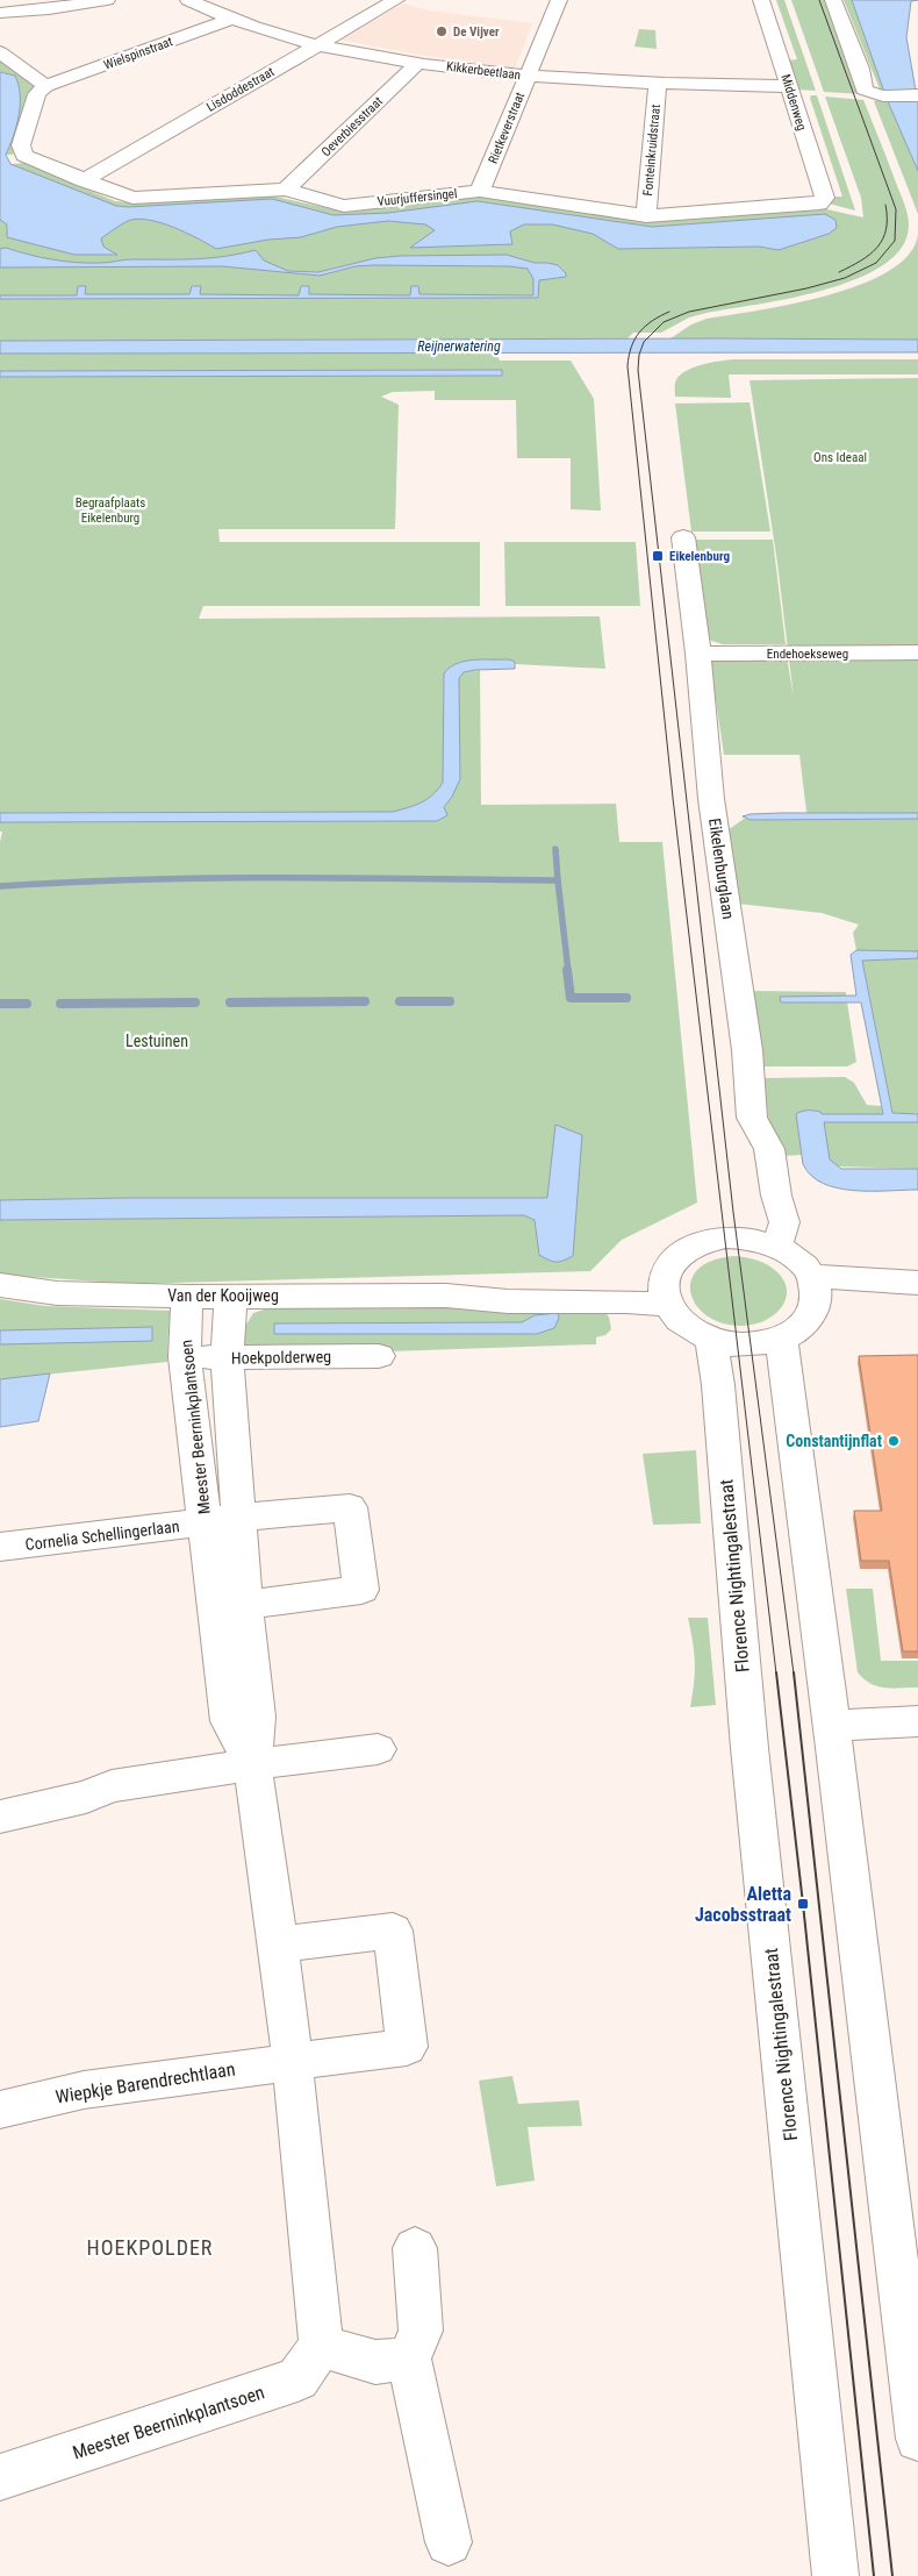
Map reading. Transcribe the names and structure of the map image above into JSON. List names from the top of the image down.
{
  "streets": {
    "street": [
      "Wielspinstraat",
      "Kikkerbeetlaan",
      "Lisdoddestraat",
      "Middenweg",
      "Oeverbiesstraat",
      "Rietkeverstraat",
      "Fonteinkruidstraat",
      "Vuurjuffersingel",
      "Endehoekseweg",
      "Eikelenburglaan",
      "Van der Kooijweg",
      "Hoekpolderweg",
      "Meester Beerninkplantsoen",
      "Cornelia Schellingerlaan",
      "Florence Nightingalestraat",
      "Wiepkje Barendrechtlaan"
    ]
  },
  "crossings": [
    ["Wielspinstraat", "Kikkerbeetlaan"],
    ["Wielspinstraat", "Vuurjuffersingel"],
    ["Kikkerbeetlaan", "Lisdoddestraat"],
    ["Kikkerbeetlaan", "Middenweg"],
    ["Kikkerbeetlaan", "Oeverbiesstraat"],
    ["Kikkerbeetlaan", "Rietkeverstraat"],
    ["Kikkerbeetlaan", "Fonteinkruidstraat"],
    ["Lisdoddestraat", "Vuurjuffersingel"],
    ["Middenweg", "Vuurjuffersingel"],
    ["Oeverbiesstraat", "Vuurjuffersingel"],
    ["Rietkeverstraat", "Vuurjuffersingel"],
    ["Fonteinkruidstraat", "Vuurjuffersingel"],
    ["Endehoekseweg", "Eikelenburglaan"],
    ["Eikelenburglaan", "Van der Kooijweg"],
    ["Eikelenburglaan", "Florence Nightingalestraat"],
    ["Van der Kooijweg", "Meester Beerninkplantsoen"],
    ["Van der Kooijweg", "Florence Nightingalestraat"],
    ["Hoekpolderweg", "Meester Beerninkplantsoen"],
    ["Meester Beerninkplantsoen", "Cornelia Schellingerlaan"],
    ["Meester Beerninkplantsoen", "Wiepkje Barendrechtlaan"]
  ],
  "districts": ["HOEKPOLDER"],
  "water": ["Reijnerwatering"],
  "parks": ["Ons Ideaal", "Begraafplaats Eikelenburg", "Lestuinen"],
  "places": {
    "other": ["De Vijver", "Constantijnflat"],
    "transit": ["Eikelenburg", "Aletta Jacobsstraat"]
  }
}
